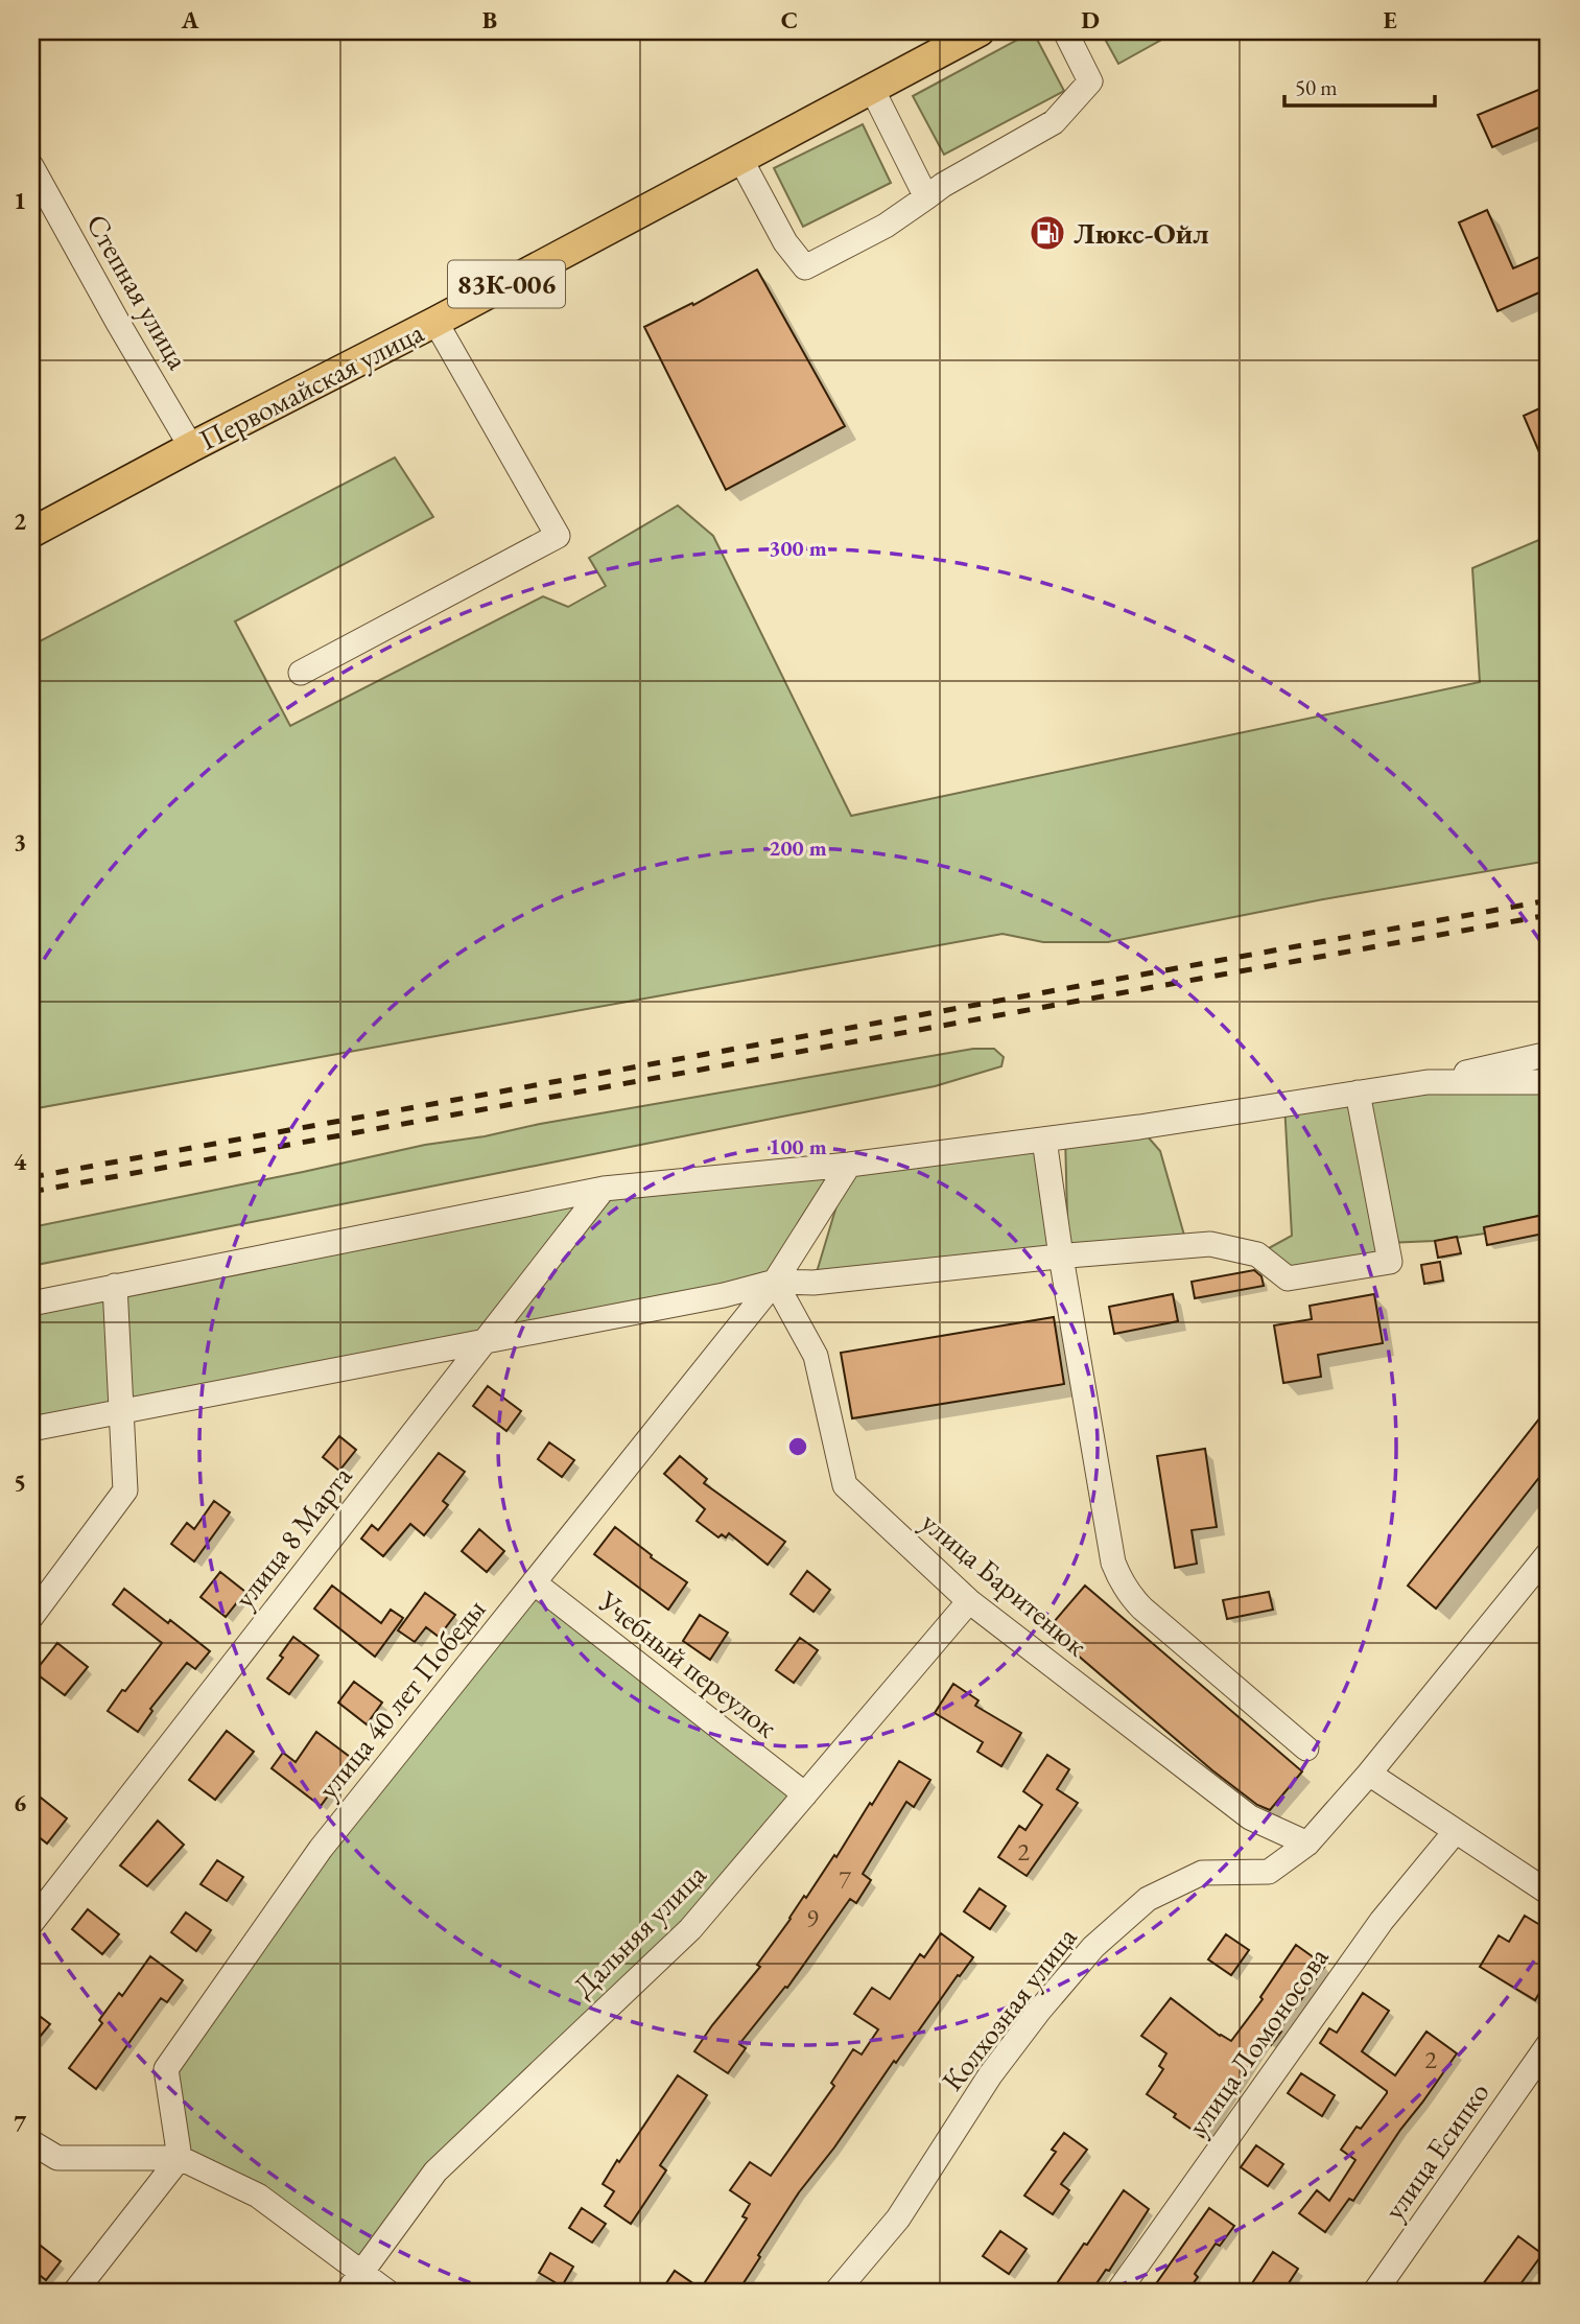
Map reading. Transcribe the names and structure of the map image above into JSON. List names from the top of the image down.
{
  "streets": {
    "main road": ["83К-006", "Первомайская улица"],
    "street": [
      "Степная улица",
      "улица 8 Марта",
      "улица Баритенюк",
      "Учебный переулок",
      "улица 40 лет Победы",
      "Дальняя улица",
      "Колхозная улица",
      "улица Ломоносова",
      "улица Есипко"
    ]
  },
  "crossings": [
    ["Степная улица", "Первомайская улица"],
    ["улица Баритенюк", "улица 40 лет Победы"],
    ["улица Баритенюк", "Дальняя улица"],
    ["улица Баритенюк", "Колхозная улица"],
    ["Учебный переулок", "улица 40 лет Победы"],
    ["Учебный переулок", "Дальняя улица"]
  ],
  "places": {
    "fuel station": ["Люкс-Ойл"]
  },
  "house_numbers": [
    "2",
    "7",
    "9",
    "2"
  ],
  "scale_bar": "50 m",
  "grid": {
    "columns": [
      "A",
      "B",
      "C",
      "D",
      "E"
    ],
    "rows": [
      "1",
      "2",
      "3",
      "4",
      "5",
      "6",
      "7"
    ]
  },
  "rings": ["300 m", "200 m", "100 m"]
}
